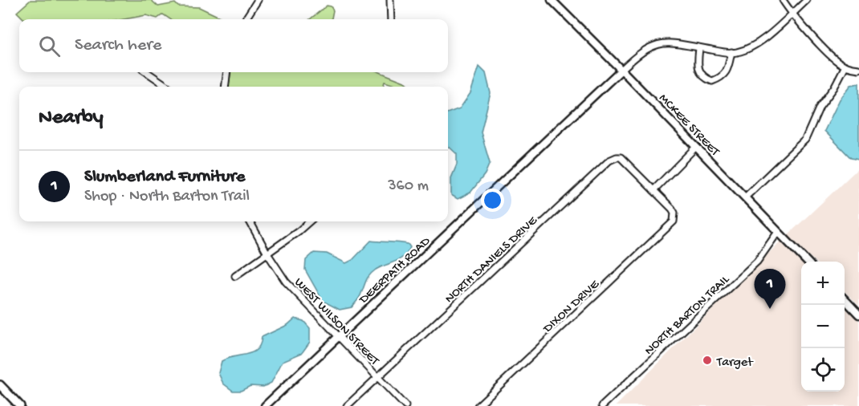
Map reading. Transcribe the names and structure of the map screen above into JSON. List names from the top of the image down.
{
  "streets": {
    "street": [
      "MCKEE STREET",
      "NORTH DANIELS DRIVE",
      "DEERPATH ROAD",
      "DIXON DRIVE",
      "NORTH BARTON TRAIL",
      "WEST WILSON STREET"
    ]
  },
  "crossings": [
    ["MCKEE STREET", "DEERPATH ROAD"],
    ["MCKEE STREET", "NORTH BARTON TRAIL"],
    ["NORTH DANIELS DRIVE", "DIXON DRIVE"],
    ["NORTH DANIELS DRIVE", "WEST WILSON STREET"],
    ["DEERPATH ROAD", "WEST WILSON STREET"]
  ],
  "places": ["Target"],
  "page": {
    "search": "Search here",
    "heading": "Nearby",
    "list": [
      {
        "mark": "1",
        "name": "Slumberland Furniture",
        "note": "Shop · North Barton Trail",
        "value": "360 m"
      }
    ],
    "map_buttons": ["+", "−"],
    "pins": "1"
  }
}
